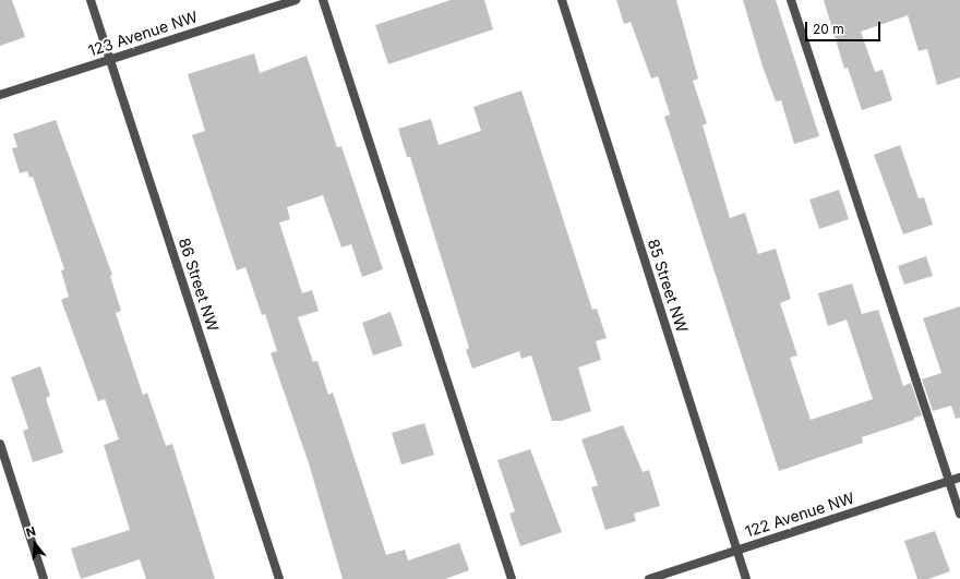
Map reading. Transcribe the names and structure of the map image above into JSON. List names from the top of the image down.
{
  "streets": {
    "street": [
      "123 Avenue NW",
      "86 Street NW",
      "85 Street NW",
      "122 Avenue NW"
    ]
  },
  "crossings": [
    ["123 Avenue NW", "86 Street NW"],
    ["85 Street NW", "122 Avenue NW"]
  ],
  "scale_bar": "20 m",
  "north": "top"
}
